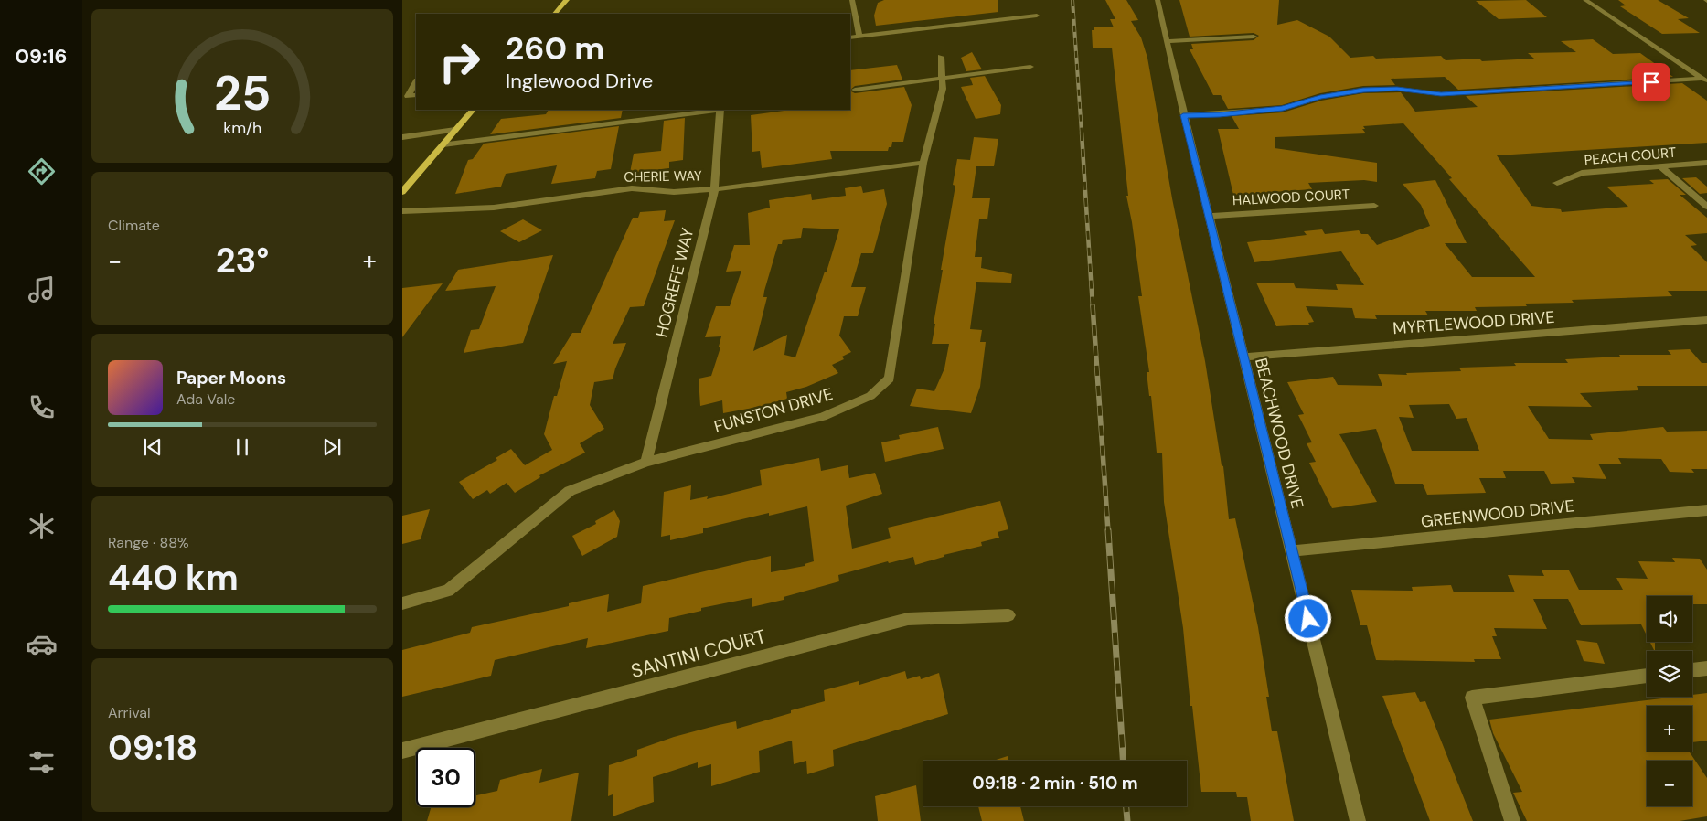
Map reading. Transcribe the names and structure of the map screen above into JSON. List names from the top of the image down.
{
  "streets": {
    "street": [
      "PEACH COURT",
      "CHERIE WAY",
      "HALWOOD COURT",
      "HOGREFE WAY",
      "MYRTLEWOOD DRIVE",
      "FUNSTON DRIVE",
      "BEACHWOOD DRIVE",
      "GREENWOOD DRIVE",
      "SANTINI COURT"
    ]
  },
  "crossings": [
    ["CHERIE WAY", "HOGREFE WAY"],
    ["CHERIE WAY", "FUNSTON DRIVE"],
    ["HALWOOD COURT", "BEACHWOOD DRIVE"],
    ["HOGREFE WAY", "FUNSTON DRIVE"],
    ["MYRTLEWOOD DRIVE", "BEACHWOOD DRIVE"],
    ["BEACHWOOD DRIVE", "GREENWOOD DRIVE"]
  ],
  "page": {
    "tabs": "09:16",
    "turn": ["260 m", "Inglewood Drive"],
    "tile": [
      "Climate",
      ["Range · 88%", "440 km"],
      ["Arrival", "09:18"]
    ],
    "heat": ["−", "23°", "+"],
    "song": ["Paper Moons", "Ada Vale"],
    "map_buttons": ["+", "−"],
    "limit": "30",
    "trip": "09:18 · 2 min · 510 m",
    "gauge": ["25", "km/h"]
  }
}
